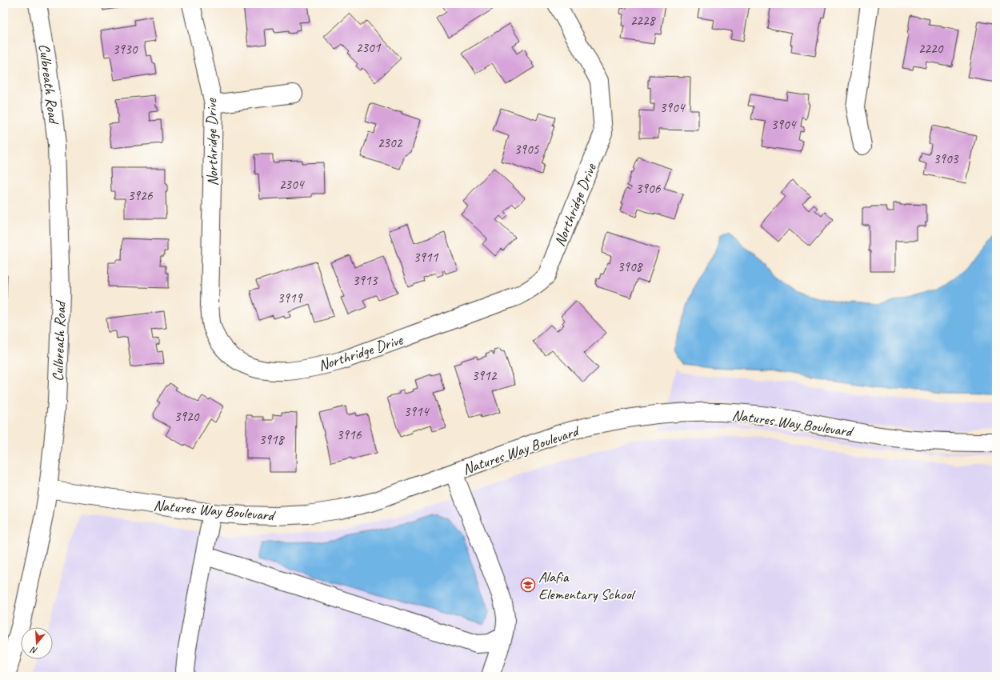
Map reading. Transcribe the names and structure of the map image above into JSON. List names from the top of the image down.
{
  "streets": {
    "street": ["Culbreath Road", "Northridge Drive", "Natures Way Boulevard"]
  },
  "crossings": [
    ["Culbreath Road", "Natures Way Boulevard"]
  ],
  "places": {
    "school or university": ["Alafia Elementary School"]
  },
  "house_numbers": [
    "2228",
    "2301",
    "2220",
    "3930",
    "3904",
    "3904",
    "2302",
    "3905",
    "3903",
    "2304",
    "3906",
    "3926",
    "3911",
    "3908",
    "3913",
    "3919",
    "3912",
    "3914",
    "3920",
    "3916",
    "3918"
  ],
  "north": "bottom"
}
